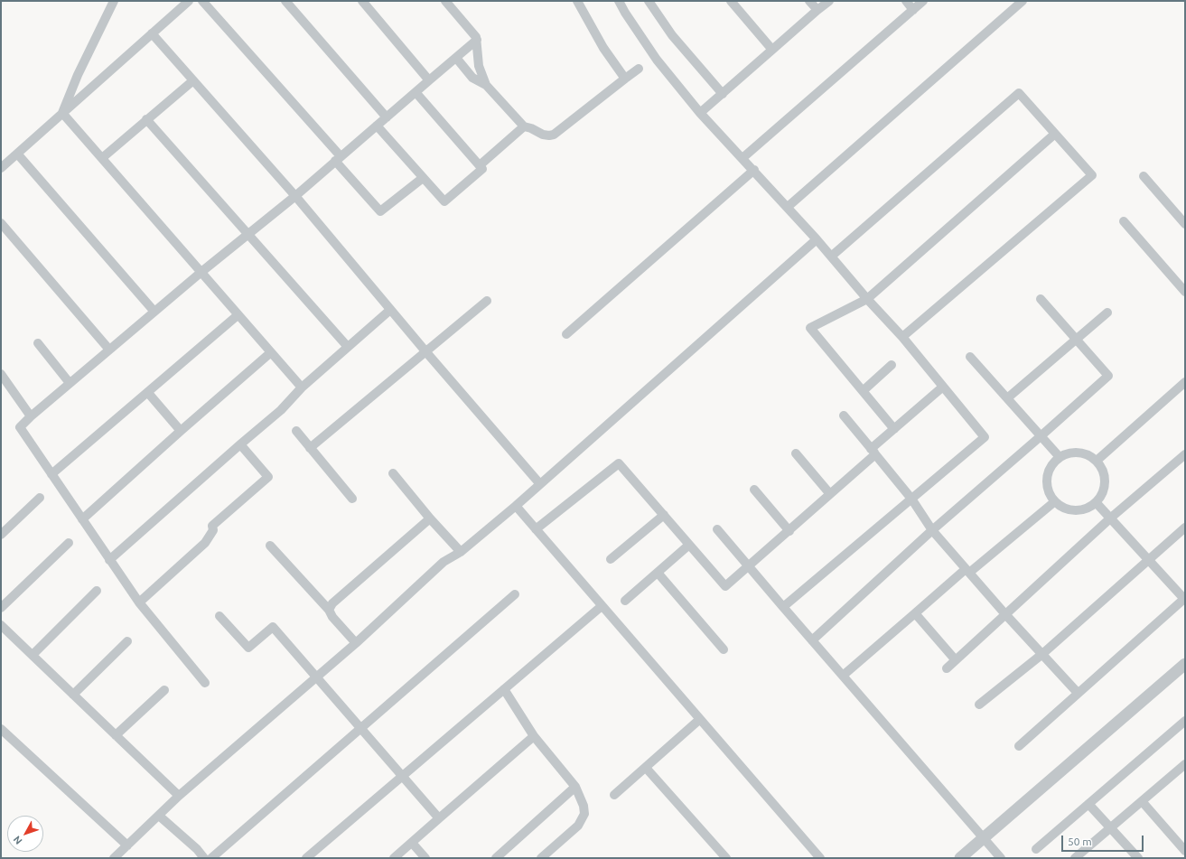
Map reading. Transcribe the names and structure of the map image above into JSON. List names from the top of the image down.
{
  "scale_bar": "50 m",
  "north": "bottom left"
}
